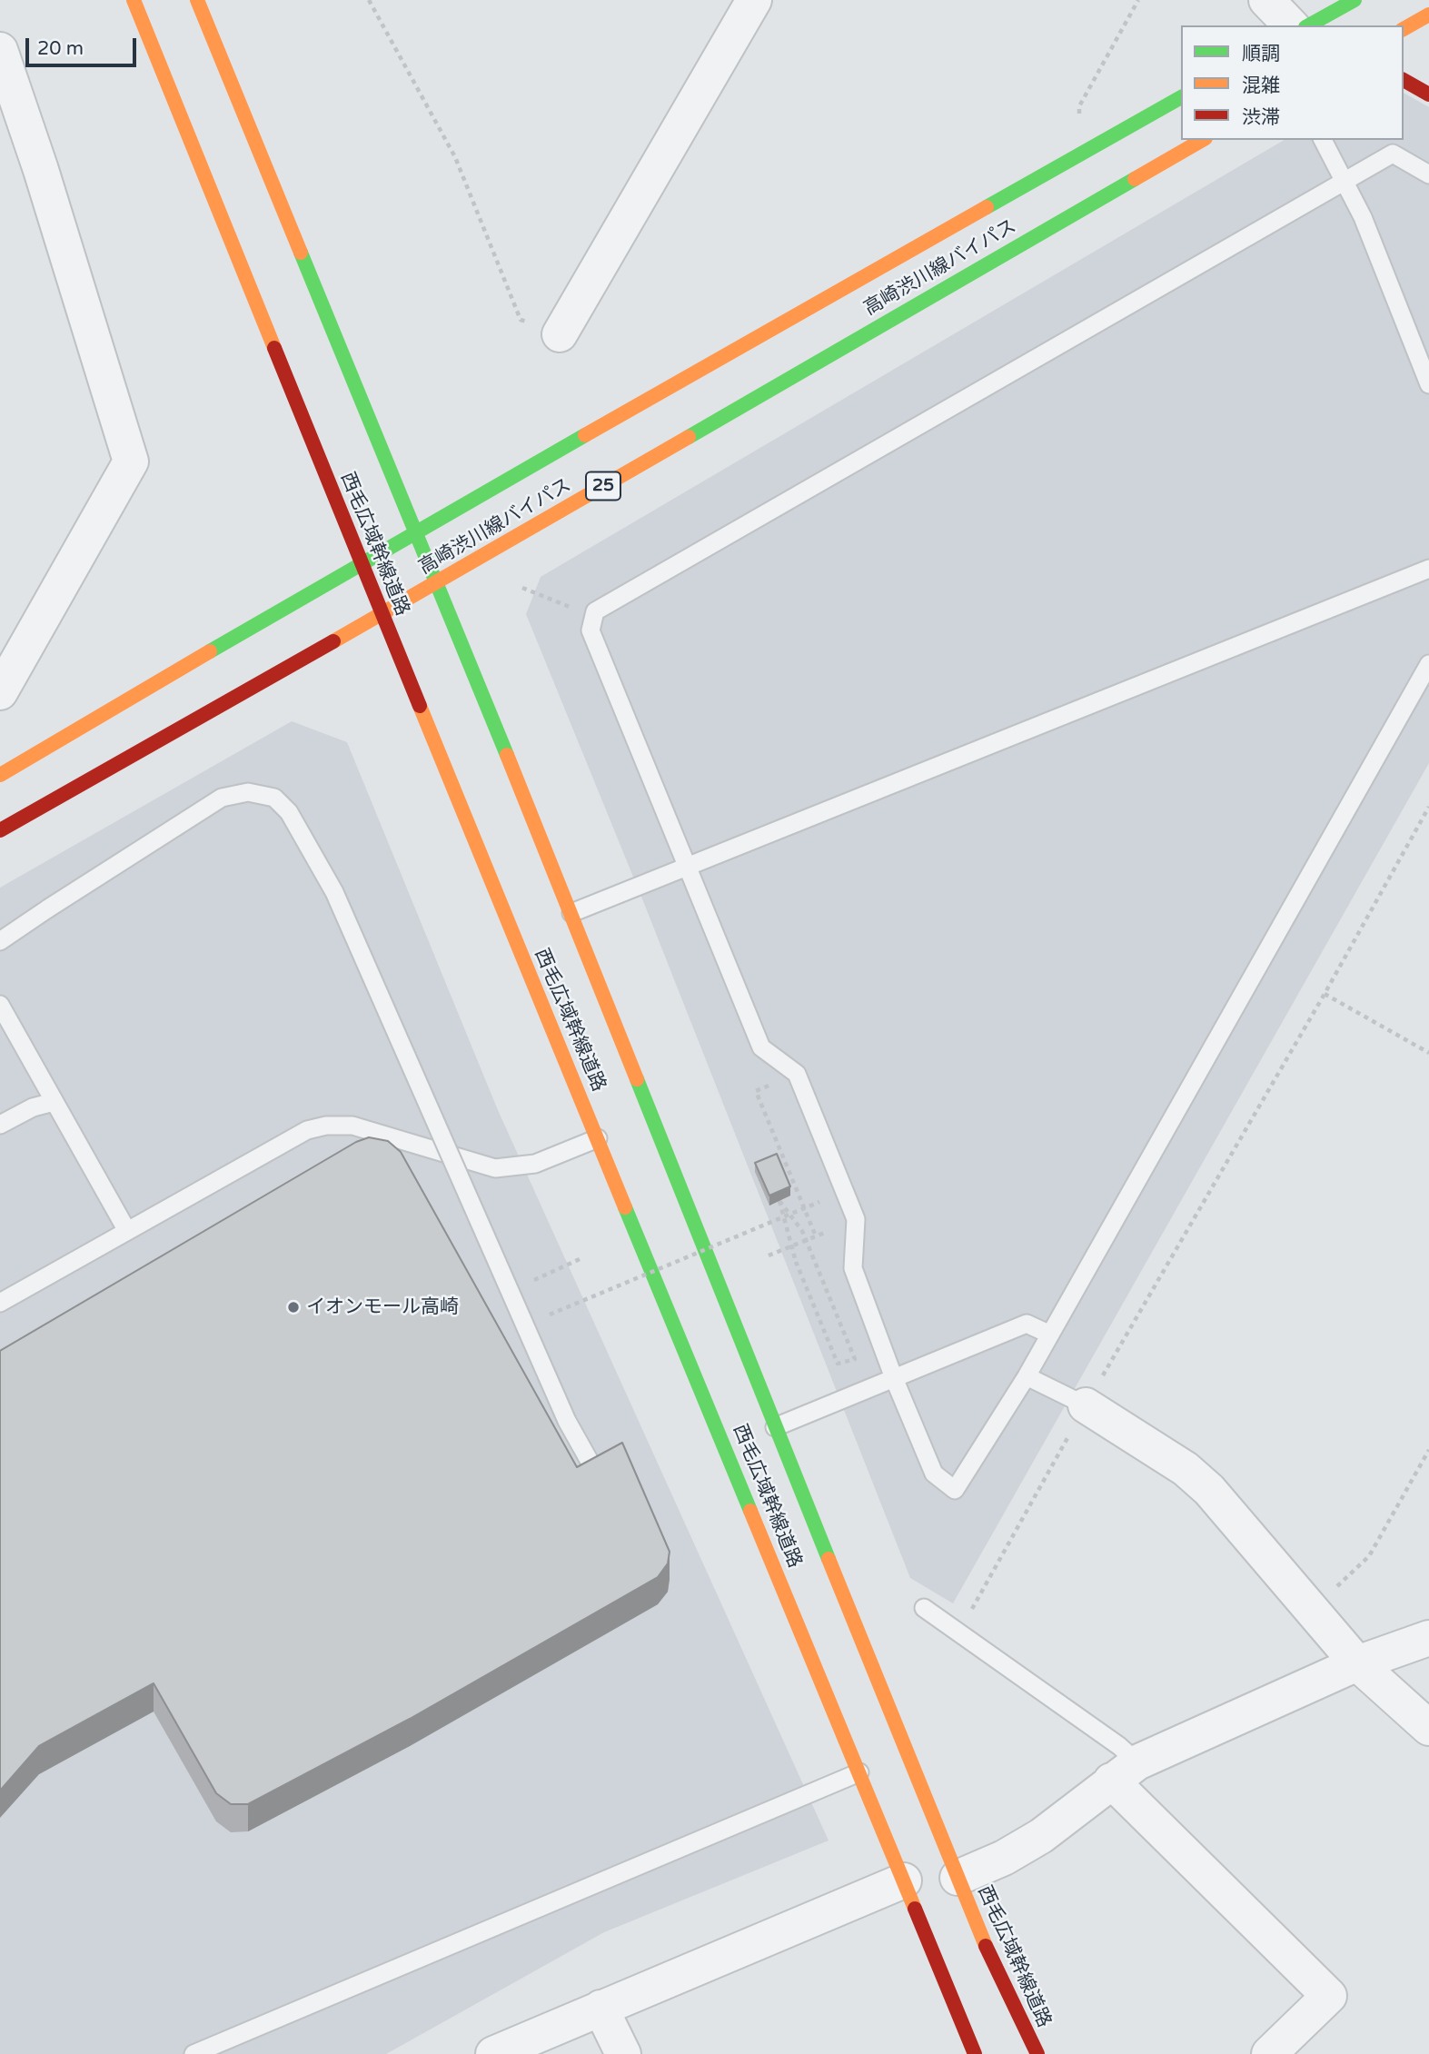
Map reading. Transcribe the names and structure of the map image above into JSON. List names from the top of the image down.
{
  "streets": {
    "main road": ["高崎渋川線バイパス", "25", "西毛広域幹線道路"]
  },
  "crossings": [
    ["高崎渋川線バイパス", "西毛広域幹線道路"]
  ],
  "places": ["イオンモール高崎"],
  "legend": ["順調", "混雑", "渋滞"],
  "scale_bar": "20 m"
}
